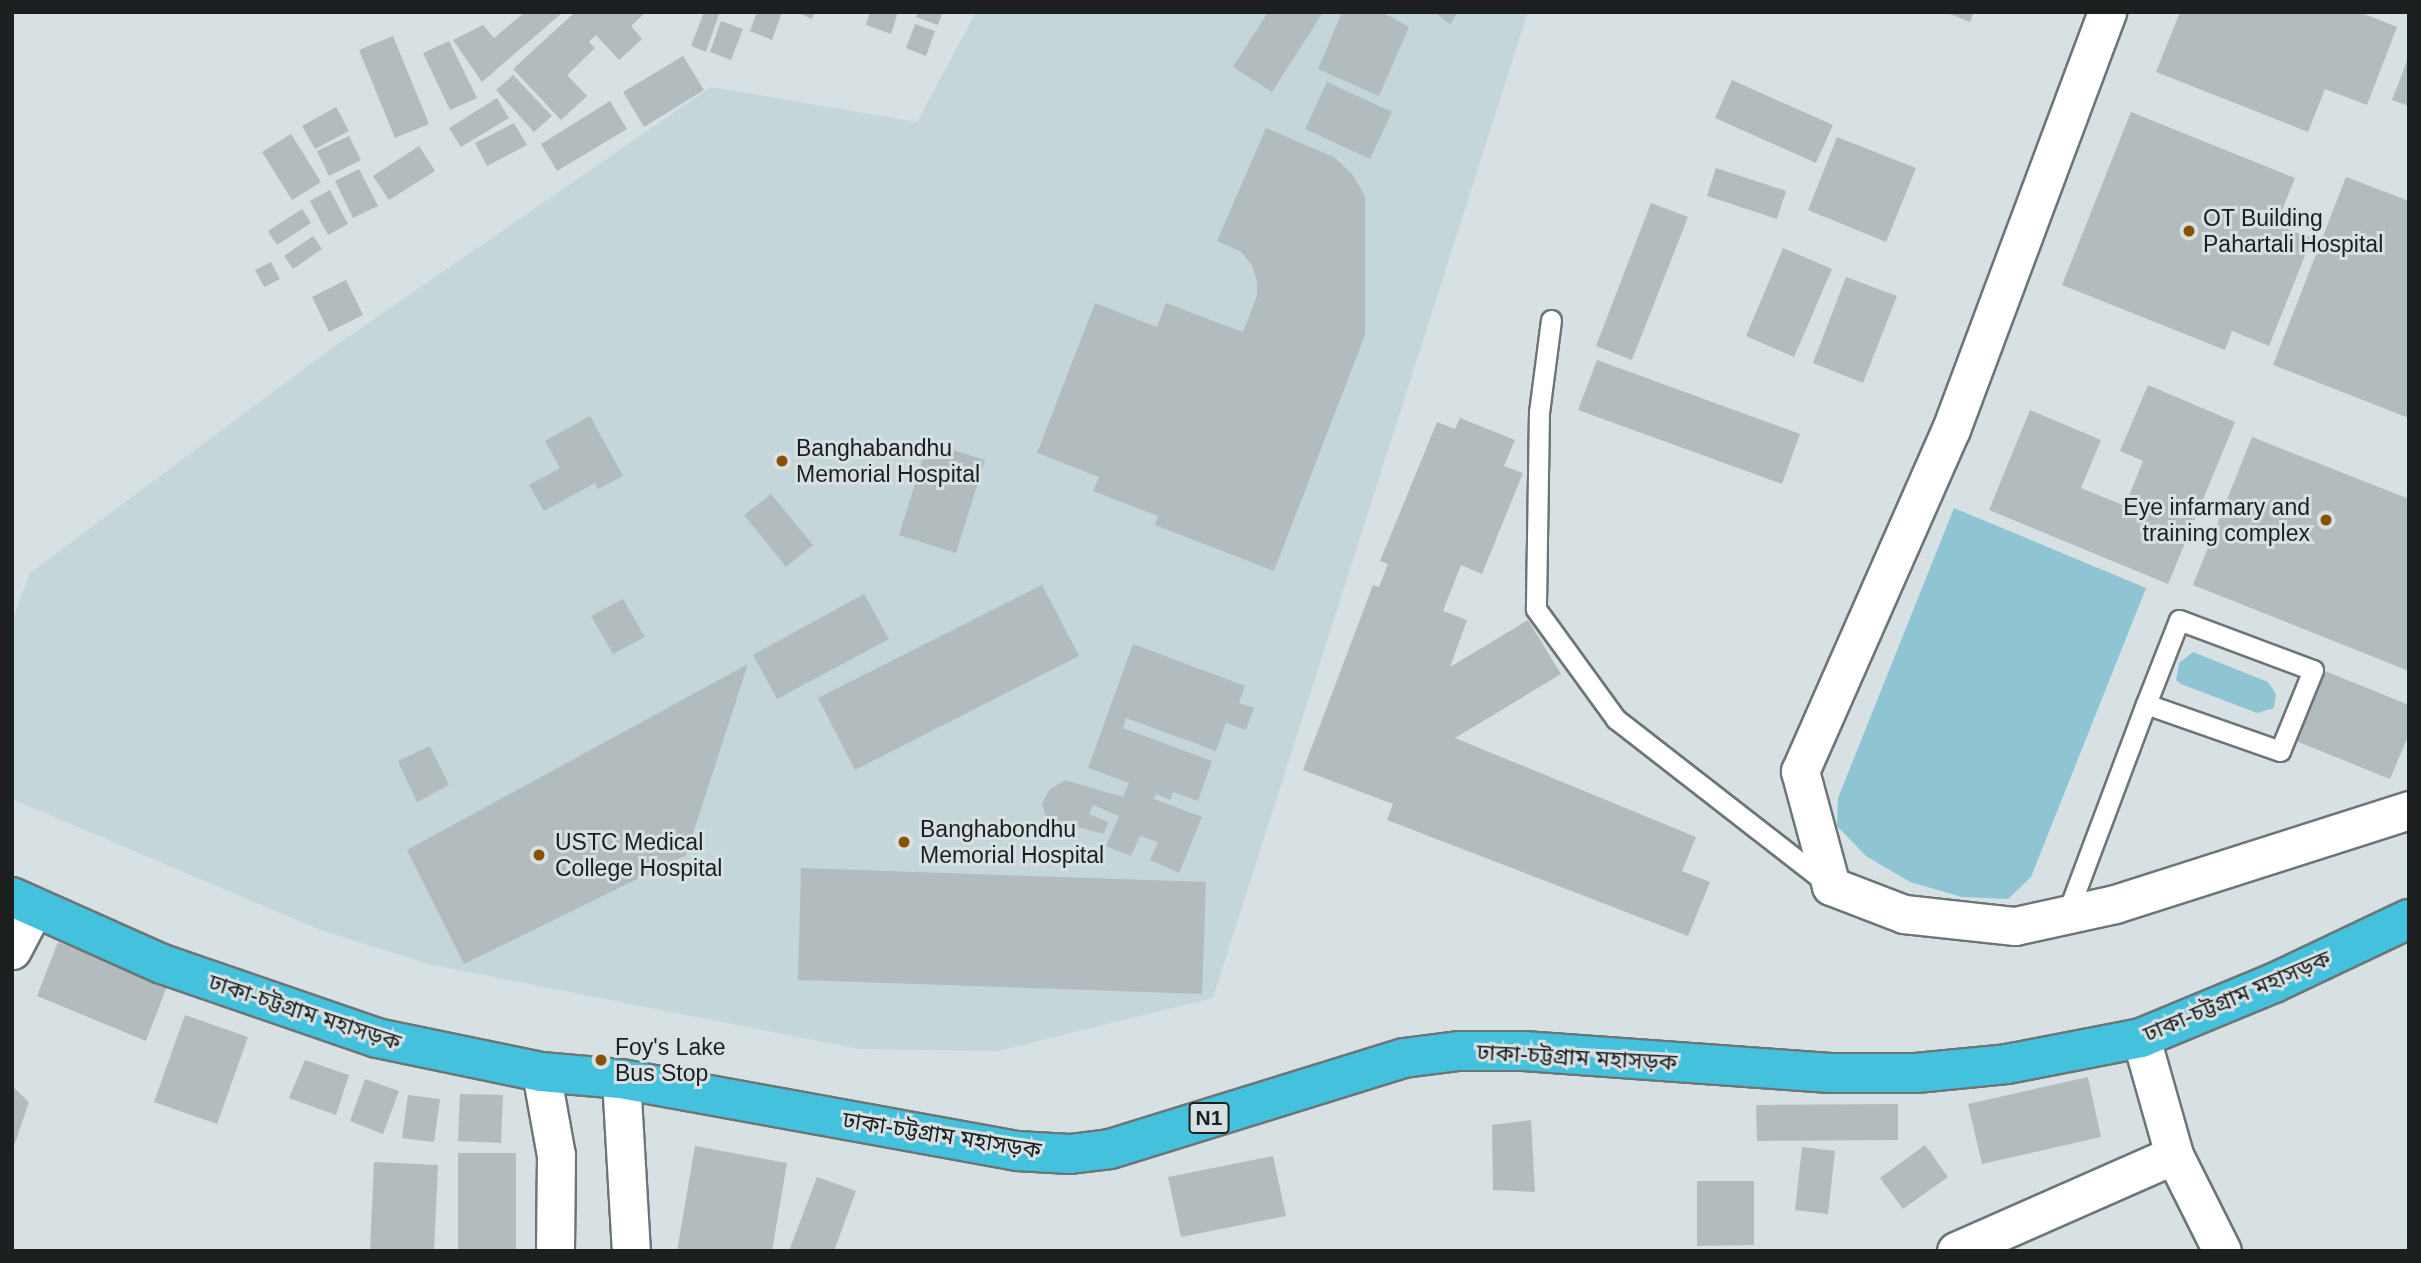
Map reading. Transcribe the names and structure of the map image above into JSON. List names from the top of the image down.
{
  "streets": {
    "highway": ["ঢাকা-চট্টগ্রাম মহাসড়ক", "N1"]
  },
  "places": [
    "OT Building Pahartali Hospital",
    "Banghabandhu Memorial Hospital",
    "Eye infarmary and training complex",
    "Banghabondhu Memorial Hospital",
    "USTC Medical College Hospital",
    "Foy's Lake Bus Stop"
  ]
}
